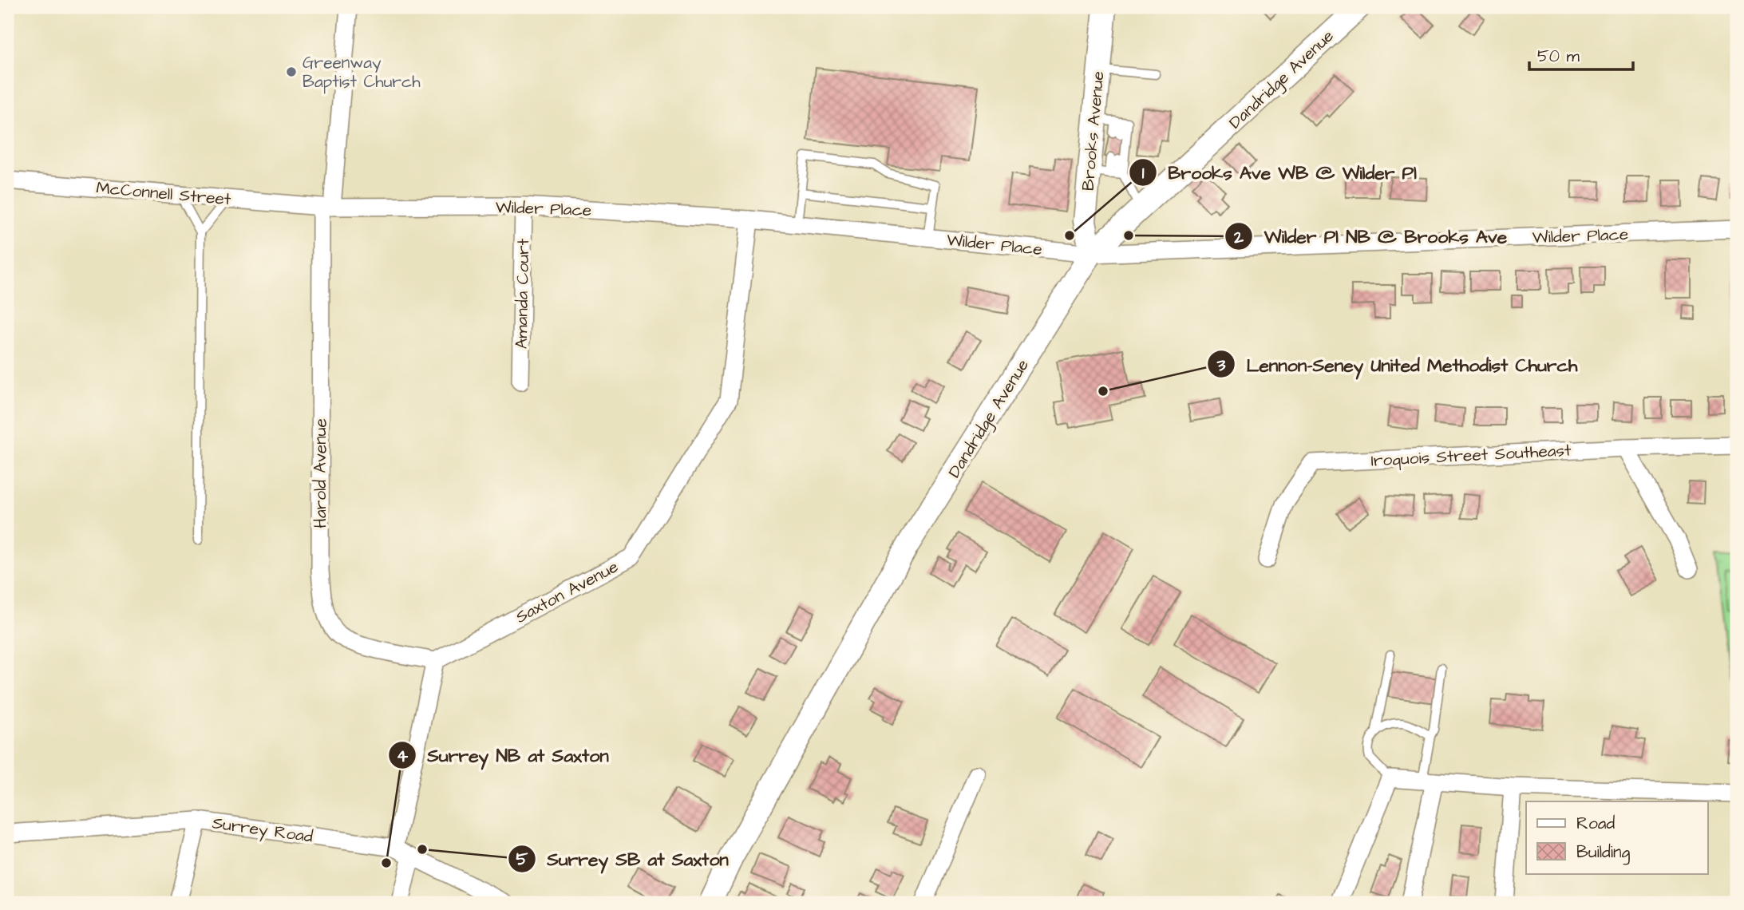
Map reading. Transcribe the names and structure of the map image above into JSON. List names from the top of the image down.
{
  "streets": {
    "street": [
      "Dandridge Avenue",
      "Brooks Avenue",
      "McConnell Street",
      "Wilder Place",
      "Amanda Court",
      "Iroquois Street Southeast",
      "Harold Avenue",
      "Saxton Avenue",
      "Surrey Road"
    ]
  },
  "crossings": [
    ["Dandridge Avenue", "Brooks Avenue"],
    ["Dandridge Avenue", "Wilder Place"],
    ["Brooks Avenue", "Wilder Place"],
    ["McConnell Street", "Wilder Place"],
    ["McConnell Street", "Harold Avenue"],
    ["Wilder Place", "Amanda Court"],
    ["Wilder Place", "Harold Avenue"],
    ["Wilder Place", "Saxton Avenue"],
    ["Harold Avenue", "Saxton Avenue"]
  ],
  "places": [
    "Greenway Baptist Church",
    "Brooks Ave WB @ Wilder Pl",
    "Wilder Pl NB @ Brooks Ave",
    "Lennon-Seney United Methodist Church",
    "Surrey SB at Saxton",
    "Surrey NB at Saxton"
  ],
  "legend": ["Road", "Building"],
  "scale_bar": "50 m"
}
